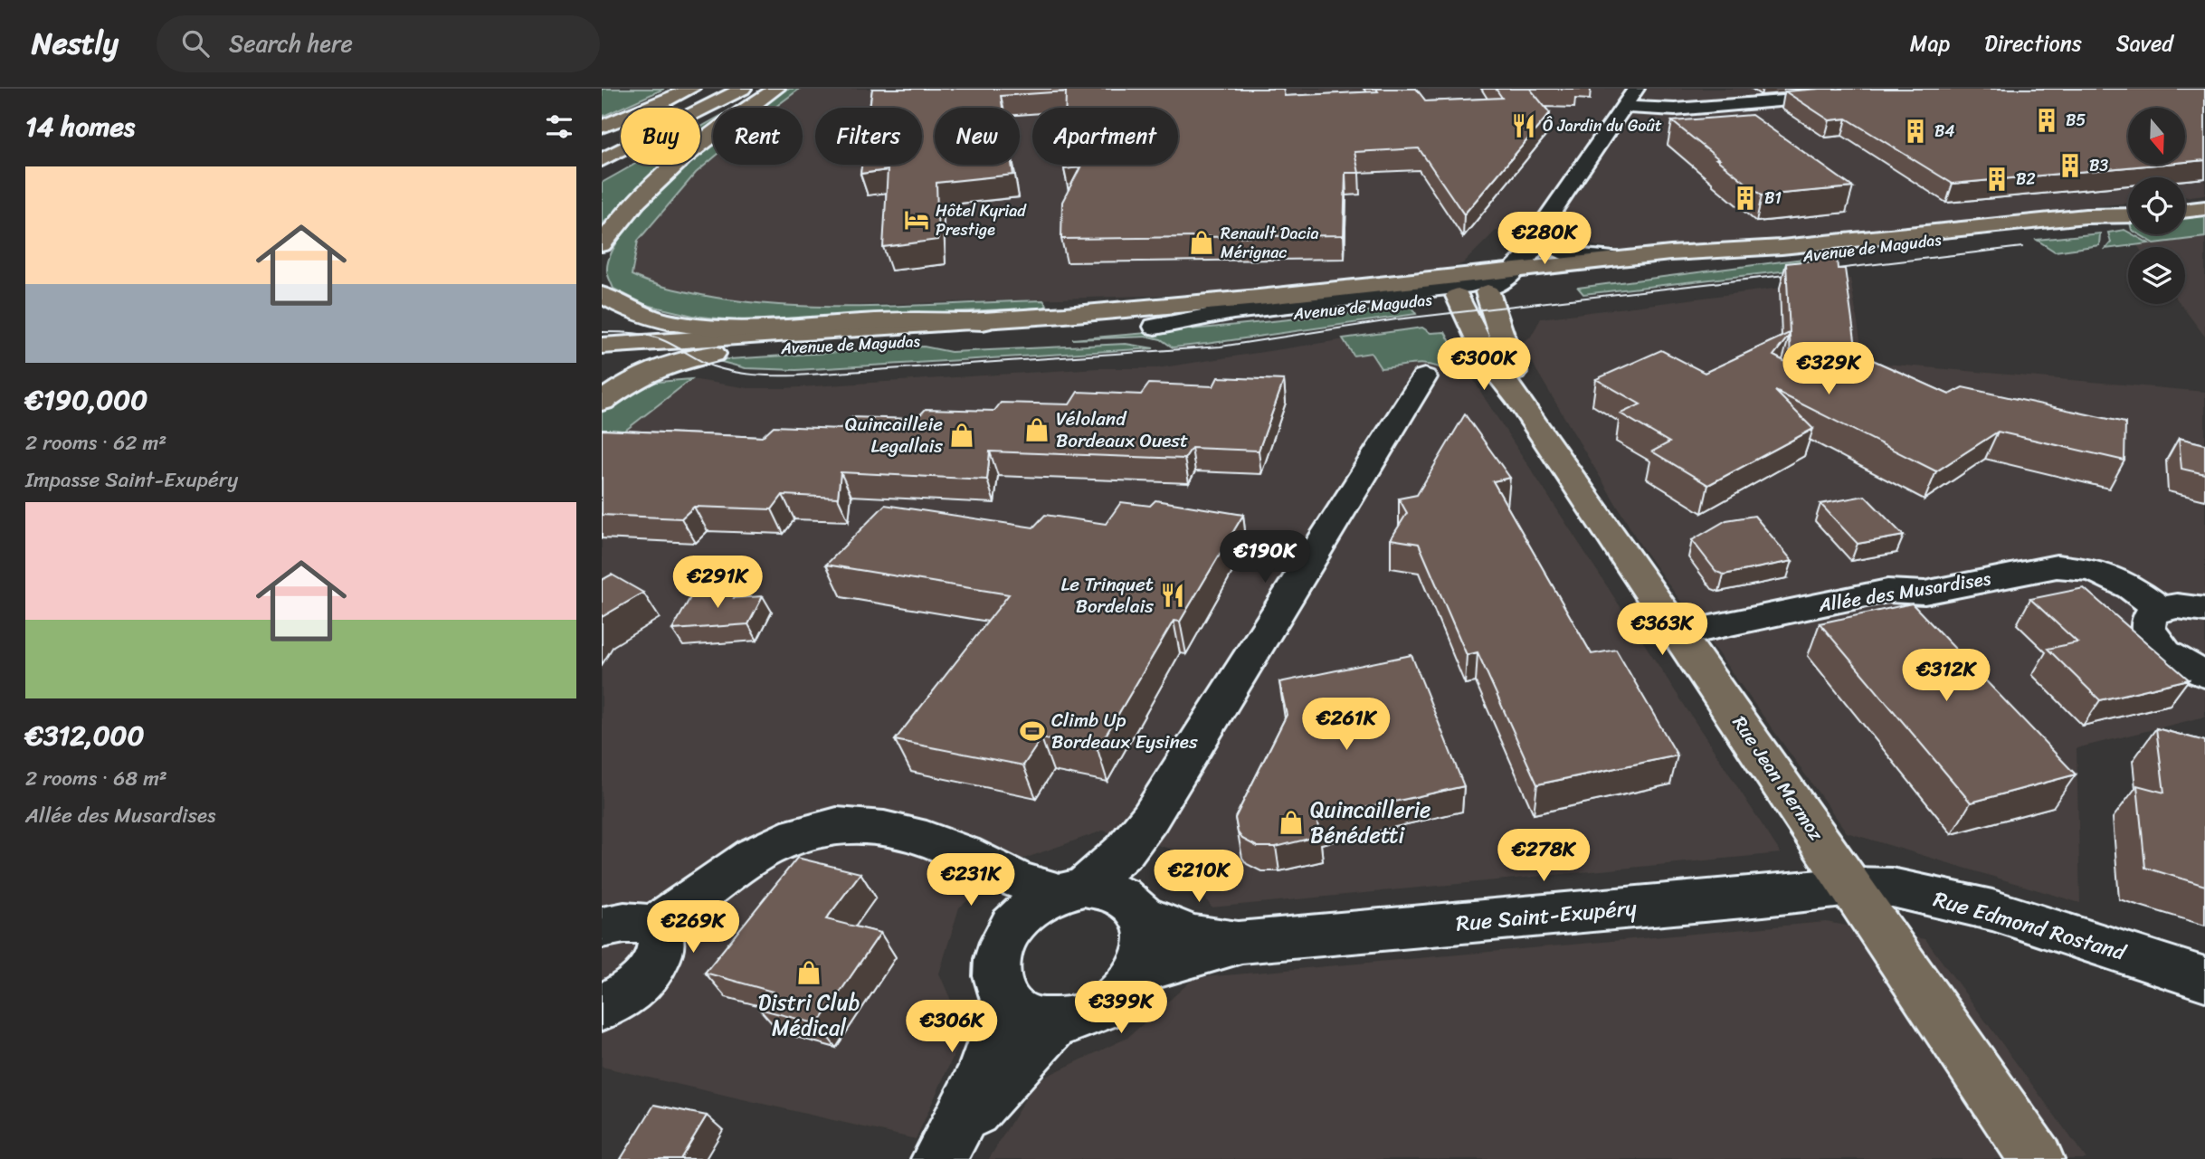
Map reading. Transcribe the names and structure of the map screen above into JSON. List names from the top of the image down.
{
  "streets": {
    "main road": ["Avenue de Magudas", "Rue Jean Mermoz"],
    "street": ["Allée des Musardises", "Rue Saint-Exupéry", "Rue Edmond Rostand"]
  },
  "crossings": [
    ["Avenue de Magudas", "Rue Jean Mermoz"],
    ["Allée des Musardises", "Rue Jean Mermoz"],
    ["Rue Jean Mermoz", "Rue Saint-Exupéry"],
    ["Rue Jean Mermoz", "Rue Edmond Rostand"],
    ["Rue Saint-Exupéry", "Rue Edmond Rostand"]
  ],
  "places": {
    "building": [
      "B5",
      "B4",
      "B3",
      "B2",
      "B1"
    ],
    "restaurant": ["Ô Jardin du Goût", "Le Trinquet Bordelais"],
    "hotel": ["Hôtel Kyriad Prestige"],
    "shop": [
      "Renault Dacia Mérignac",
      "Véloland Bordeaux Ouest",
      "Quincailleie Legallais",
      "Quincaillerie Bénédetti",
      "Distri Club Médical"
    ],
    "sports": ["Climb Up Bordeaux Eysines"]
  },
  "north": "bottom",
  "page": {
    "header": "Nestly",
    "search": "Search here",
    "nav": ["Map", "Directions", "Saved"],
    "heading": "14 homes",
    "chip": [
      "Buy",
      "Rent",
      "Filters",
      "New",
      "Apartment"
    ],
    "list": [
      {
        "name": "€190,000",
        "note": "2 rooms · 62 m² · Impasse Saint-Exupéry"
      },
      {
        "name": "€312,000",
        "note": "2 rooms · 68 m² · Allée des Musardises"
      }
    ],
    "price": [
      "€280K",
      "€300K",
      "€329K",
      "€190K",
      "€291K",
      "€363K",
      "€312K",
      "€261K",
      "€278K",
      "€210K",
      "€231K",
      "€269K",
      "€399K",
      "€306K"
    ]
  }
}
